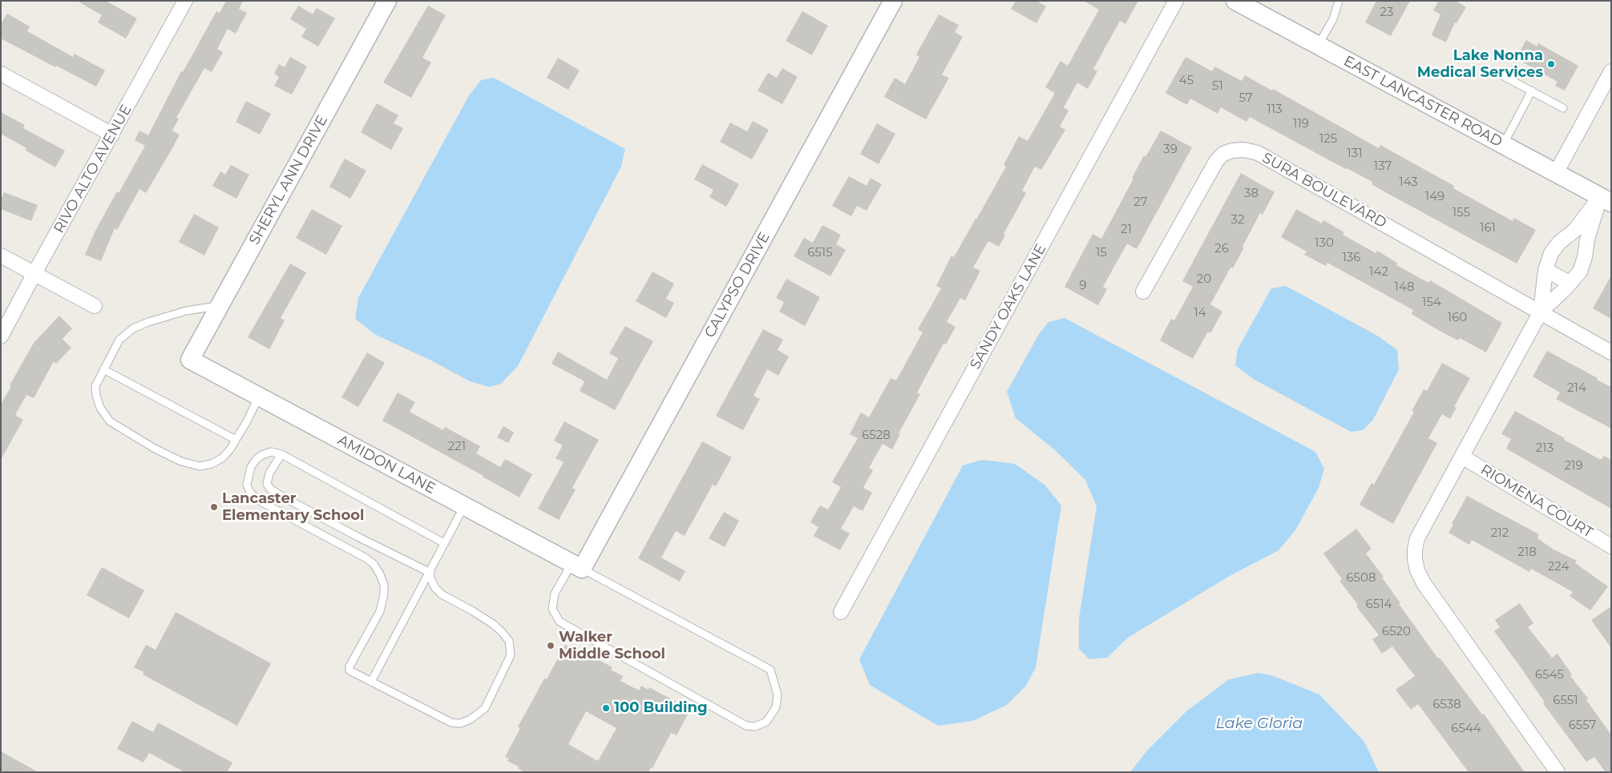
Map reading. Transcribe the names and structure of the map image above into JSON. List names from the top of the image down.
{
  "streets": {
    "street": [
      "EAST LANCASTER ROAD",
      "RIVO ALTO AVENUE",
      "SHERYL ANN DRIVE",
      "SURA BOULEVARD",
      "CALYPSO DRIVE",
      "SANDY OAKS LANE",
      "AMIDON LANE",
      "RIOMENA COURT"
    ]
  },
  "crossings": [
    ["SHERYL ANN DRIVE", "AMIDON LANE"],
    ["CALYPSO DRIVE", "AMIDON LANE"]
  ],
  "water": ["Lake Gloria"],
  "places": [
    "Lake Nonna Medical Services",
    "Lancaster Elementary School",
    "Walker Middle School",
    "100 Building"
  ],
  "house_numbers": [
    "23",
    "45",
    "51",
    "57",
    "113",
    "119",
    "125",
    "39",
    "131",
    "137",
    "143",
    "38",
    "149",
    "27",
    "155",
    "32",
    "161",
    "21",
    "130",
    "26",
    "6515",
    "15",
    "136",
    "142",
    "20",
    "9",
    "148",
    "154",
    "14",
    "160",
    "214",
    "6528",
    "221",
    "213",
    "219",
    "212",
    "218",
    "224",
    "6508",
    "6514",
    "6520",
    "6545",
    "6551",
    "6538",
    "6557",
    "6544"
  ]
}
